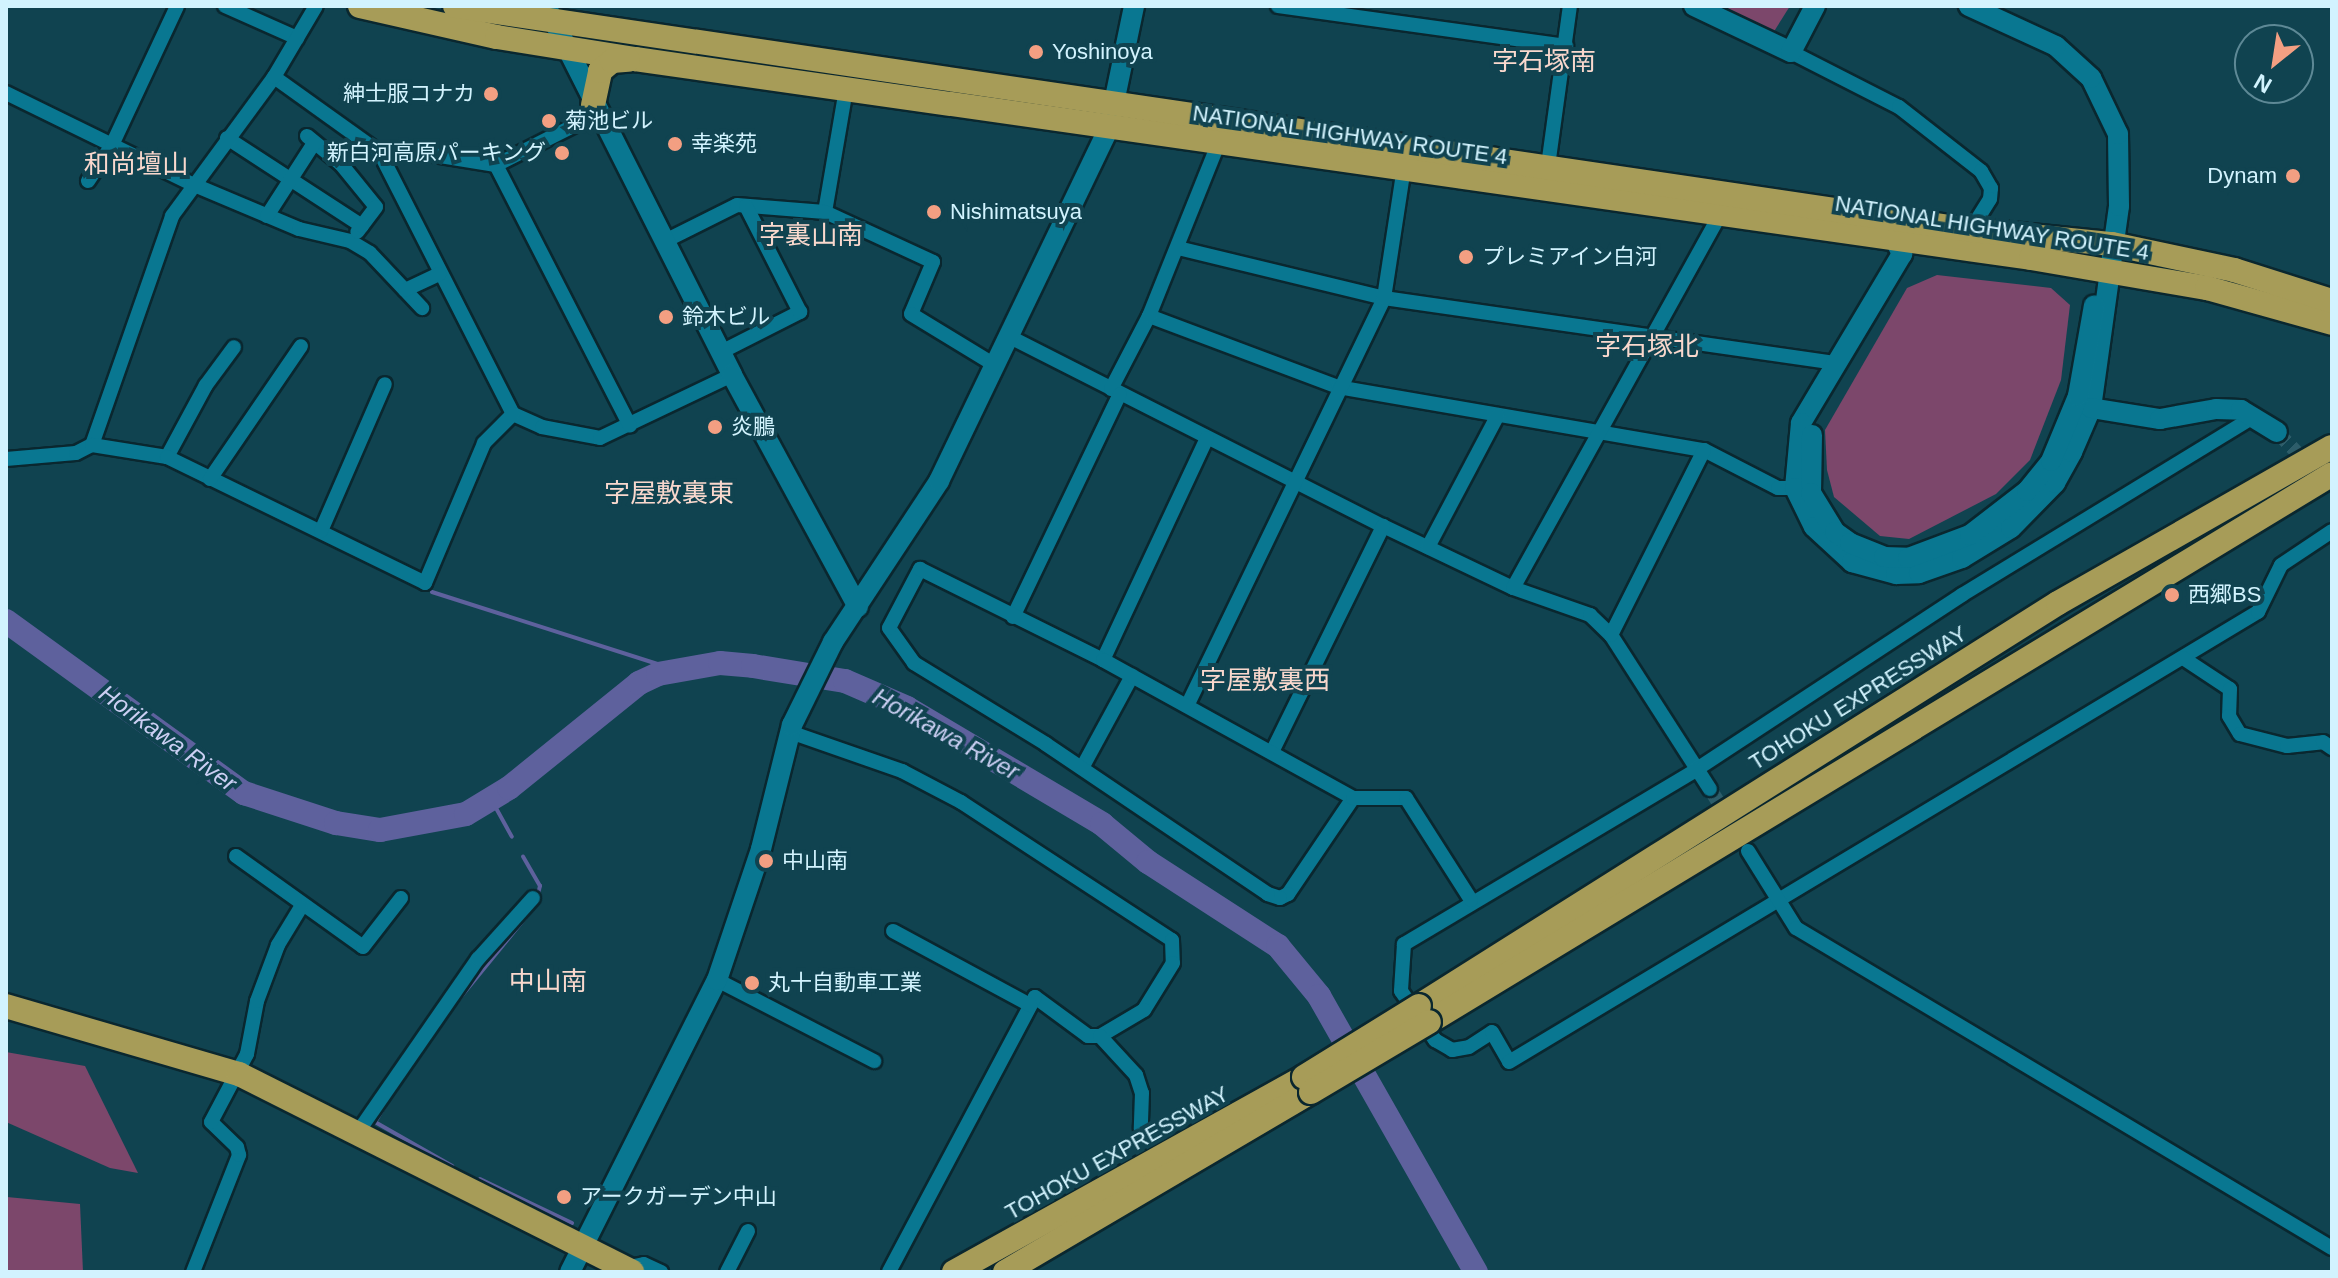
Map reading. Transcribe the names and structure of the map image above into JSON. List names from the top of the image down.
{
  "streets": {
    "highway": ["NATIONAL HIGHWAY ROUTE 4", "TOHOKU EXPRESSWAY"]
  },
  "districts": [
    "字石塚南",
    "和尚壇山",
    "字裏山南",
    "字石塚北",
    "字屋敷裏東",
    "字屋敷裏西",
    "中山南"
  ],
  "water": ["Horikawa River"],
  "places": [
    "Yoshinoya",
    "紳士服コナカ",
    "菊池ビル",
    "幸楽苑",
    "新白河高原パーキング",
    "Dynam",
    "Nishimatsuya",
    "プレミアイン白河",
    "鈴木ビル",
    "炎鵬",
    "西郷BS",
    "中山南",
    "丸十自動車工業",
    "アークガーデン中山"
  ],
  "north": "bottom left"
}
